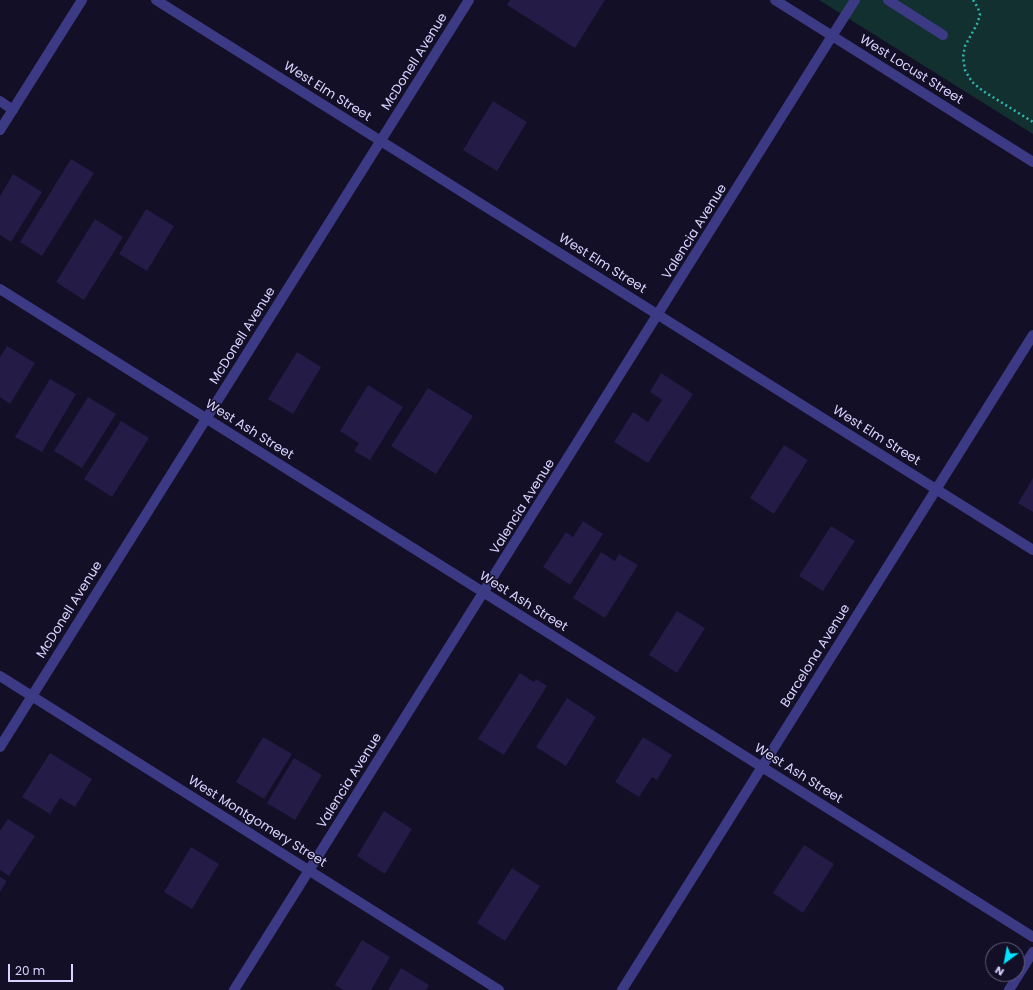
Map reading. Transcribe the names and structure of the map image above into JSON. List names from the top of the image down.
{
  "streets": {
    "street": [
      "McDonell Avenue",
      "West Locust Street",
      "West Elm Street",
      "Valencia Avenue",
      "West Ash Street",
      "Barcelona Avenue",
      "West Montgomery Street"
    ]
  },
  "crossings": [
    ["McDonell Avenue", "West Elm Street"],
    ["McDonell Avenue", "West Ash Street"],
    ["McDonell Avenue", "West Montgomery Street"],
    ["West Locust Street", "Valencia Avenue"],
    ["West Elm Street", "Valencia Avenue"],
    ["West Elm Street", "Barcelona Avenue"],
    ["Valencia Avenue", "West Ash Street"],
    ["Valencia Avenue", "West Montgomery Street"],
    ["West Ash Street", "Barcelona Avenue"]
  ],
  "scale_bar": "20 m",
  "north": "bottom left"
}
